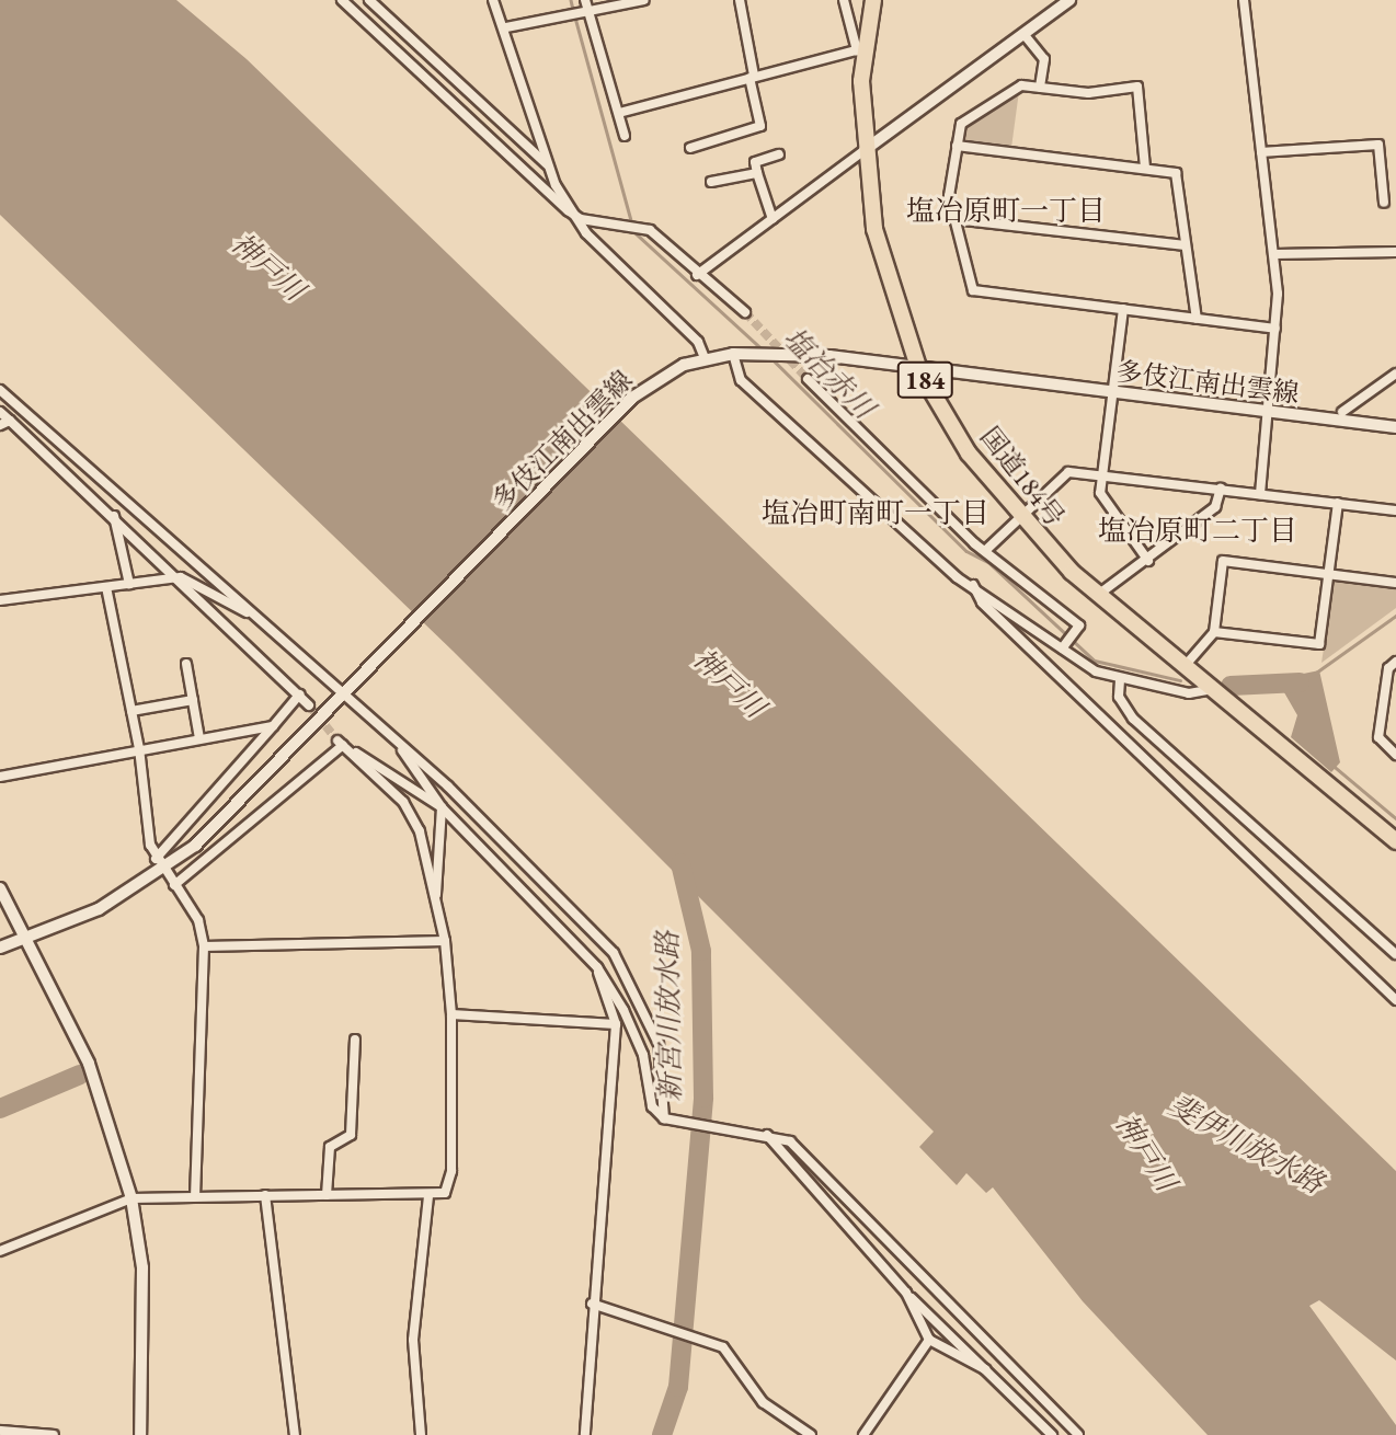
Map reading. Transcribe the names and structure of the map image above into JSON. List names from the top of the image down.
{
  "streets": {
    "highway": ["184", "国道184号"],
    "main road": ["多伎江南出雲線"]
  },
  "crossings": [
    ["多伎江南出雲線", "国道184号"]
  ],
  "districts": ["塩冶原町一丁目", "塩冶町南町一丁目", "塩冶原町二丁目"],
  "water": [
    "神戸川",
    "塩冶赤川",
    "新宮川放水路",
    "斐伊川放水路"
  ]
}
